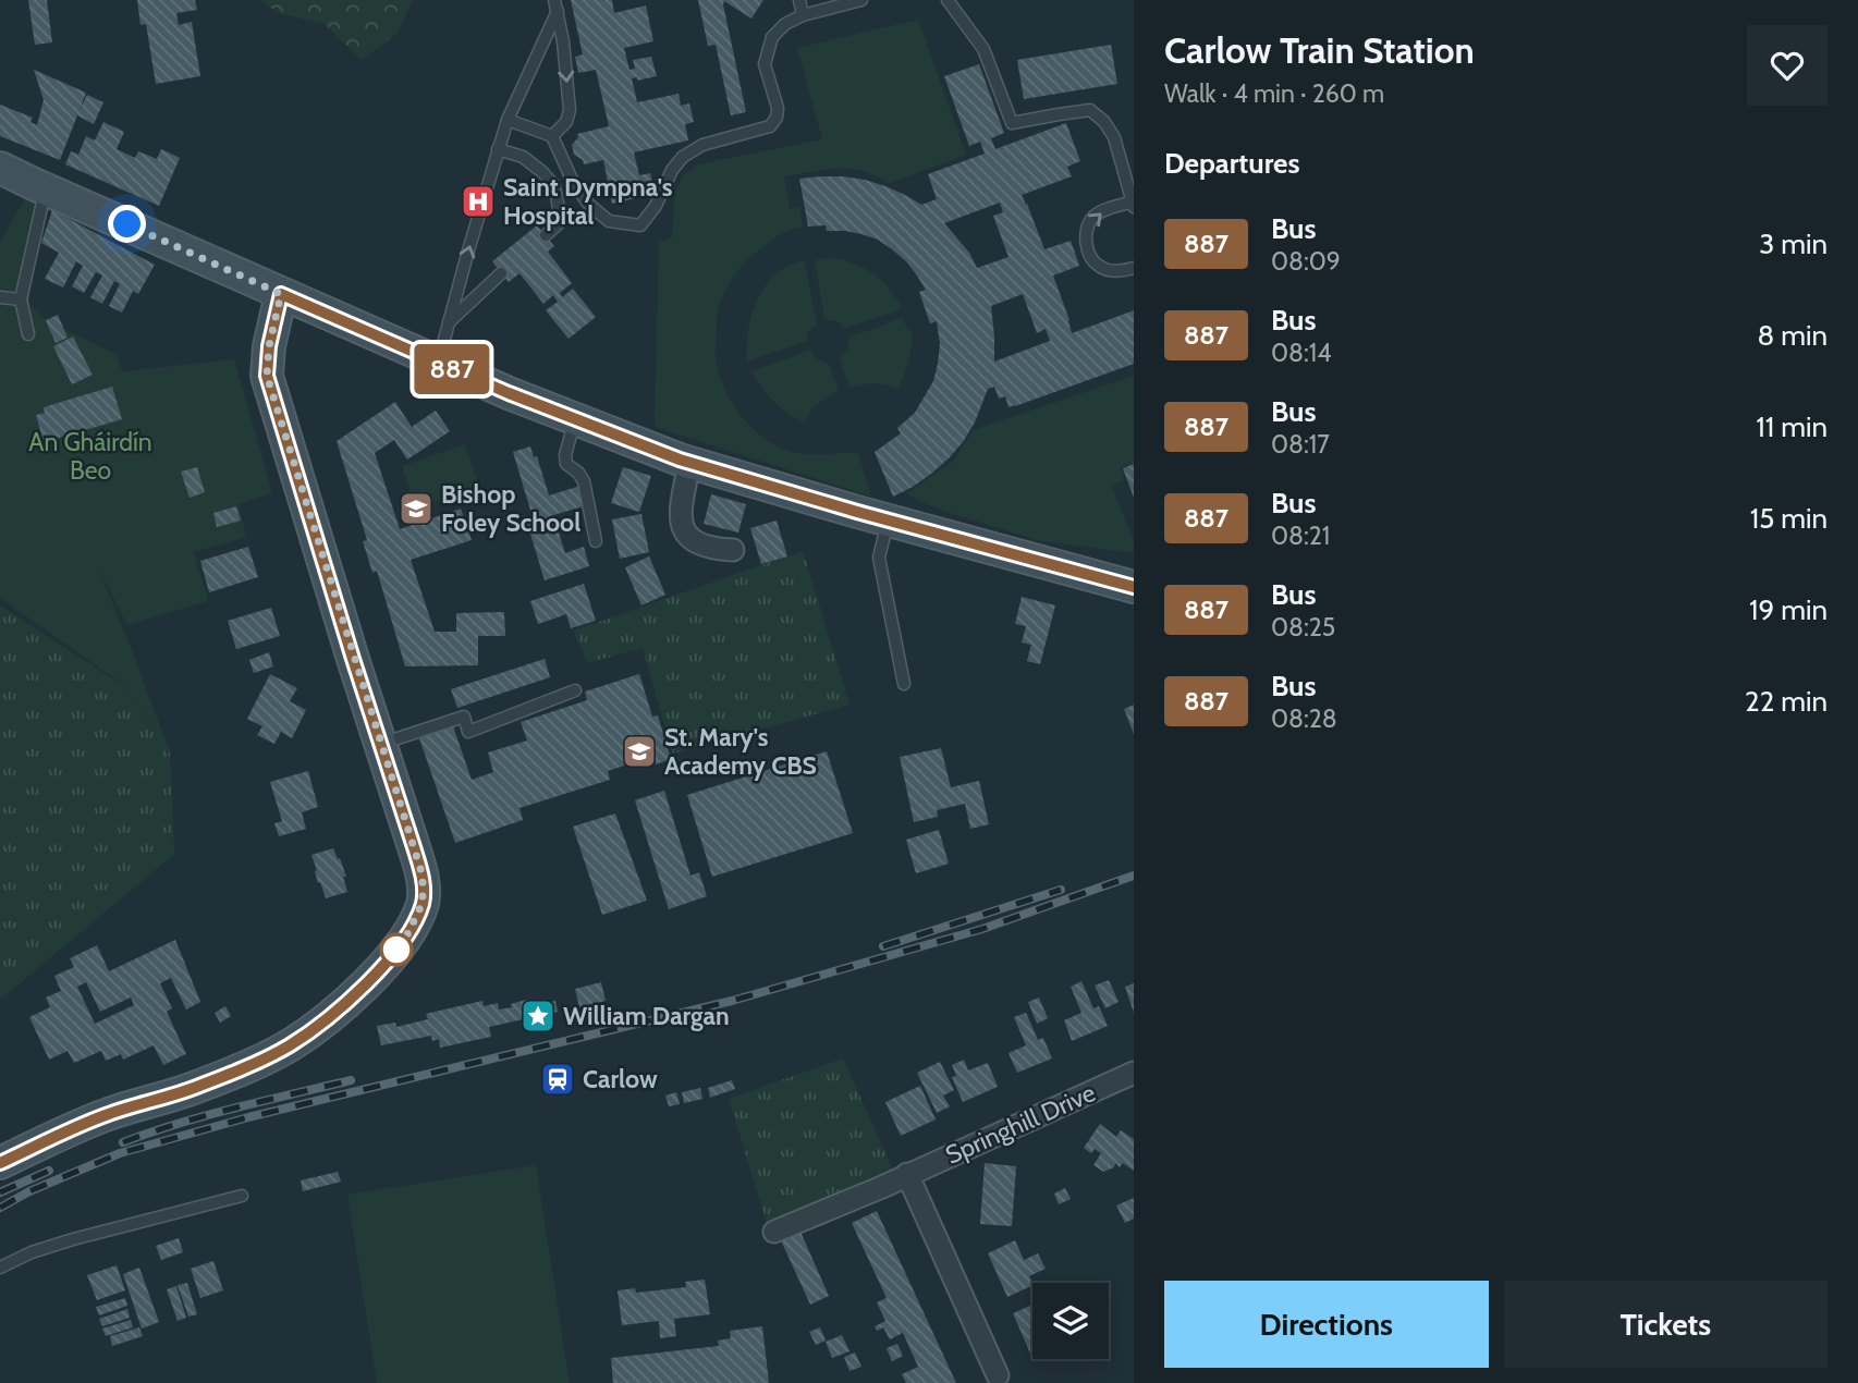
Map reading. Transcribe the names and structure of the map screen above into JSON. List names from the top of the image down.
{
  "streets": {
    "street": ["Springhill Drive"]
  },
  "parks": ["An Gháirdín Beo"],
  "places": {
    "hospital": ["Saint Dympna's Hospital"],
    "school or university": ["Bishop Foley School", "St. Mary's Academy CBS"],
    "place": ["William Dargan"],
    "station": ["Carlow"]
  },
  "lines": ["bus line 887"],
  "page": {
    "on_map": "887",
    "heading": [
      ["Carlow Train Station", "Walk · 4 min · 260 m"],
      "Departures"
    ],
    "list": [
      {
        "mark": "887",
        "name": "Bus",
        "note": "08:09",
        "value": "3 min"
      },
      {
        "mark": "887",
        "name": "Bus",
        "note": "08:14",
        "value": "8 min"
      },
      {
        "mark": "887",
        "name": "Bus",
        "note": "08:17",
        "value": "11 min"
      },
      {
        "mark": "887",
        "name": "Bus",
        "note": "08:21",
        "value": "15 min"
      },
      {
        "mark": "887",
        "name": "Bus",
        "note": "08:25",
        "value": "19 min"
      },
      {
        "mark": "887",
        "name": "Bus",
        "note": "08:28",
        "value": "22 min"
      }
    ],
    "buttons": ["Directions", "Tickets"]
  }
}
